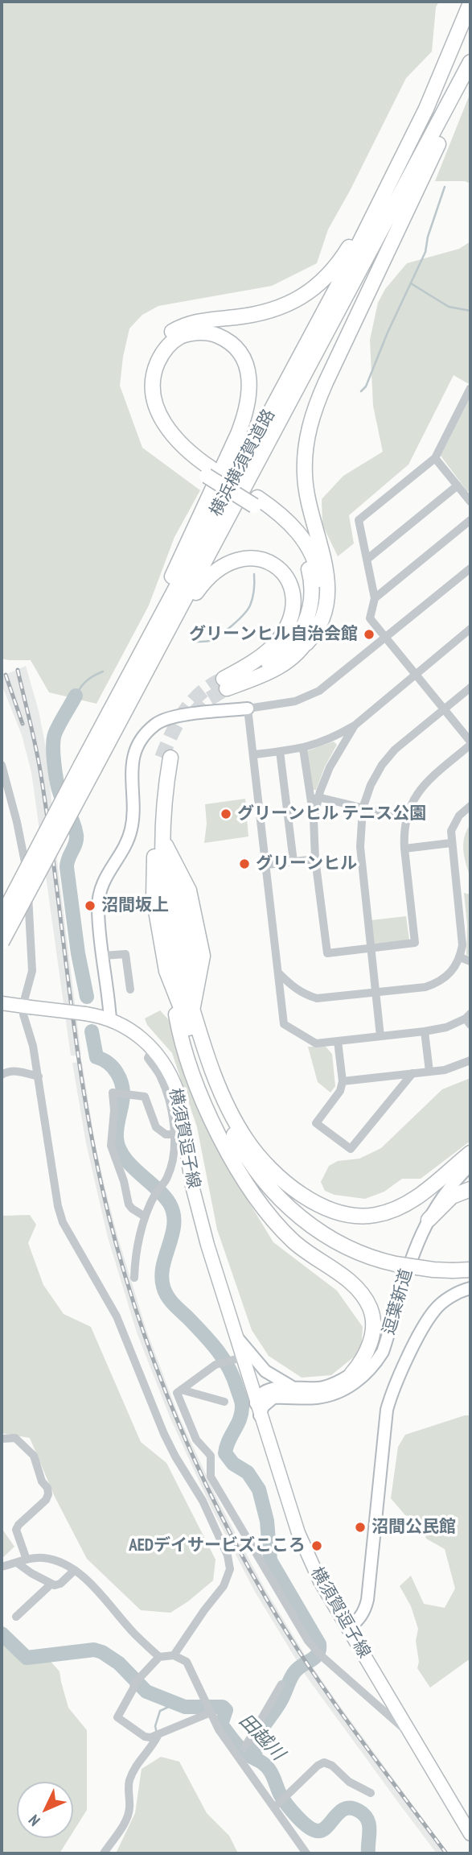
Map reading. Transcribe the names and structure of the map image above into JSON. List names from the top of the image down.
{
  "streets": {
    "highway": ["横浜横須賀道路"],
    "main road": ["横須賀逗子線"],
    "street": ["逗葉新道"]
  },
  "water": ["田越川"],
  "places": [
    "グリーンヒル自治会館",
    "グリーンヒル テニス公園",
    "グリーンヒル",
    "沼間坂上",
    "沼間公民館",
    "AEDデイサービズこころ"
  ],
  "north": "bottom left"
}
